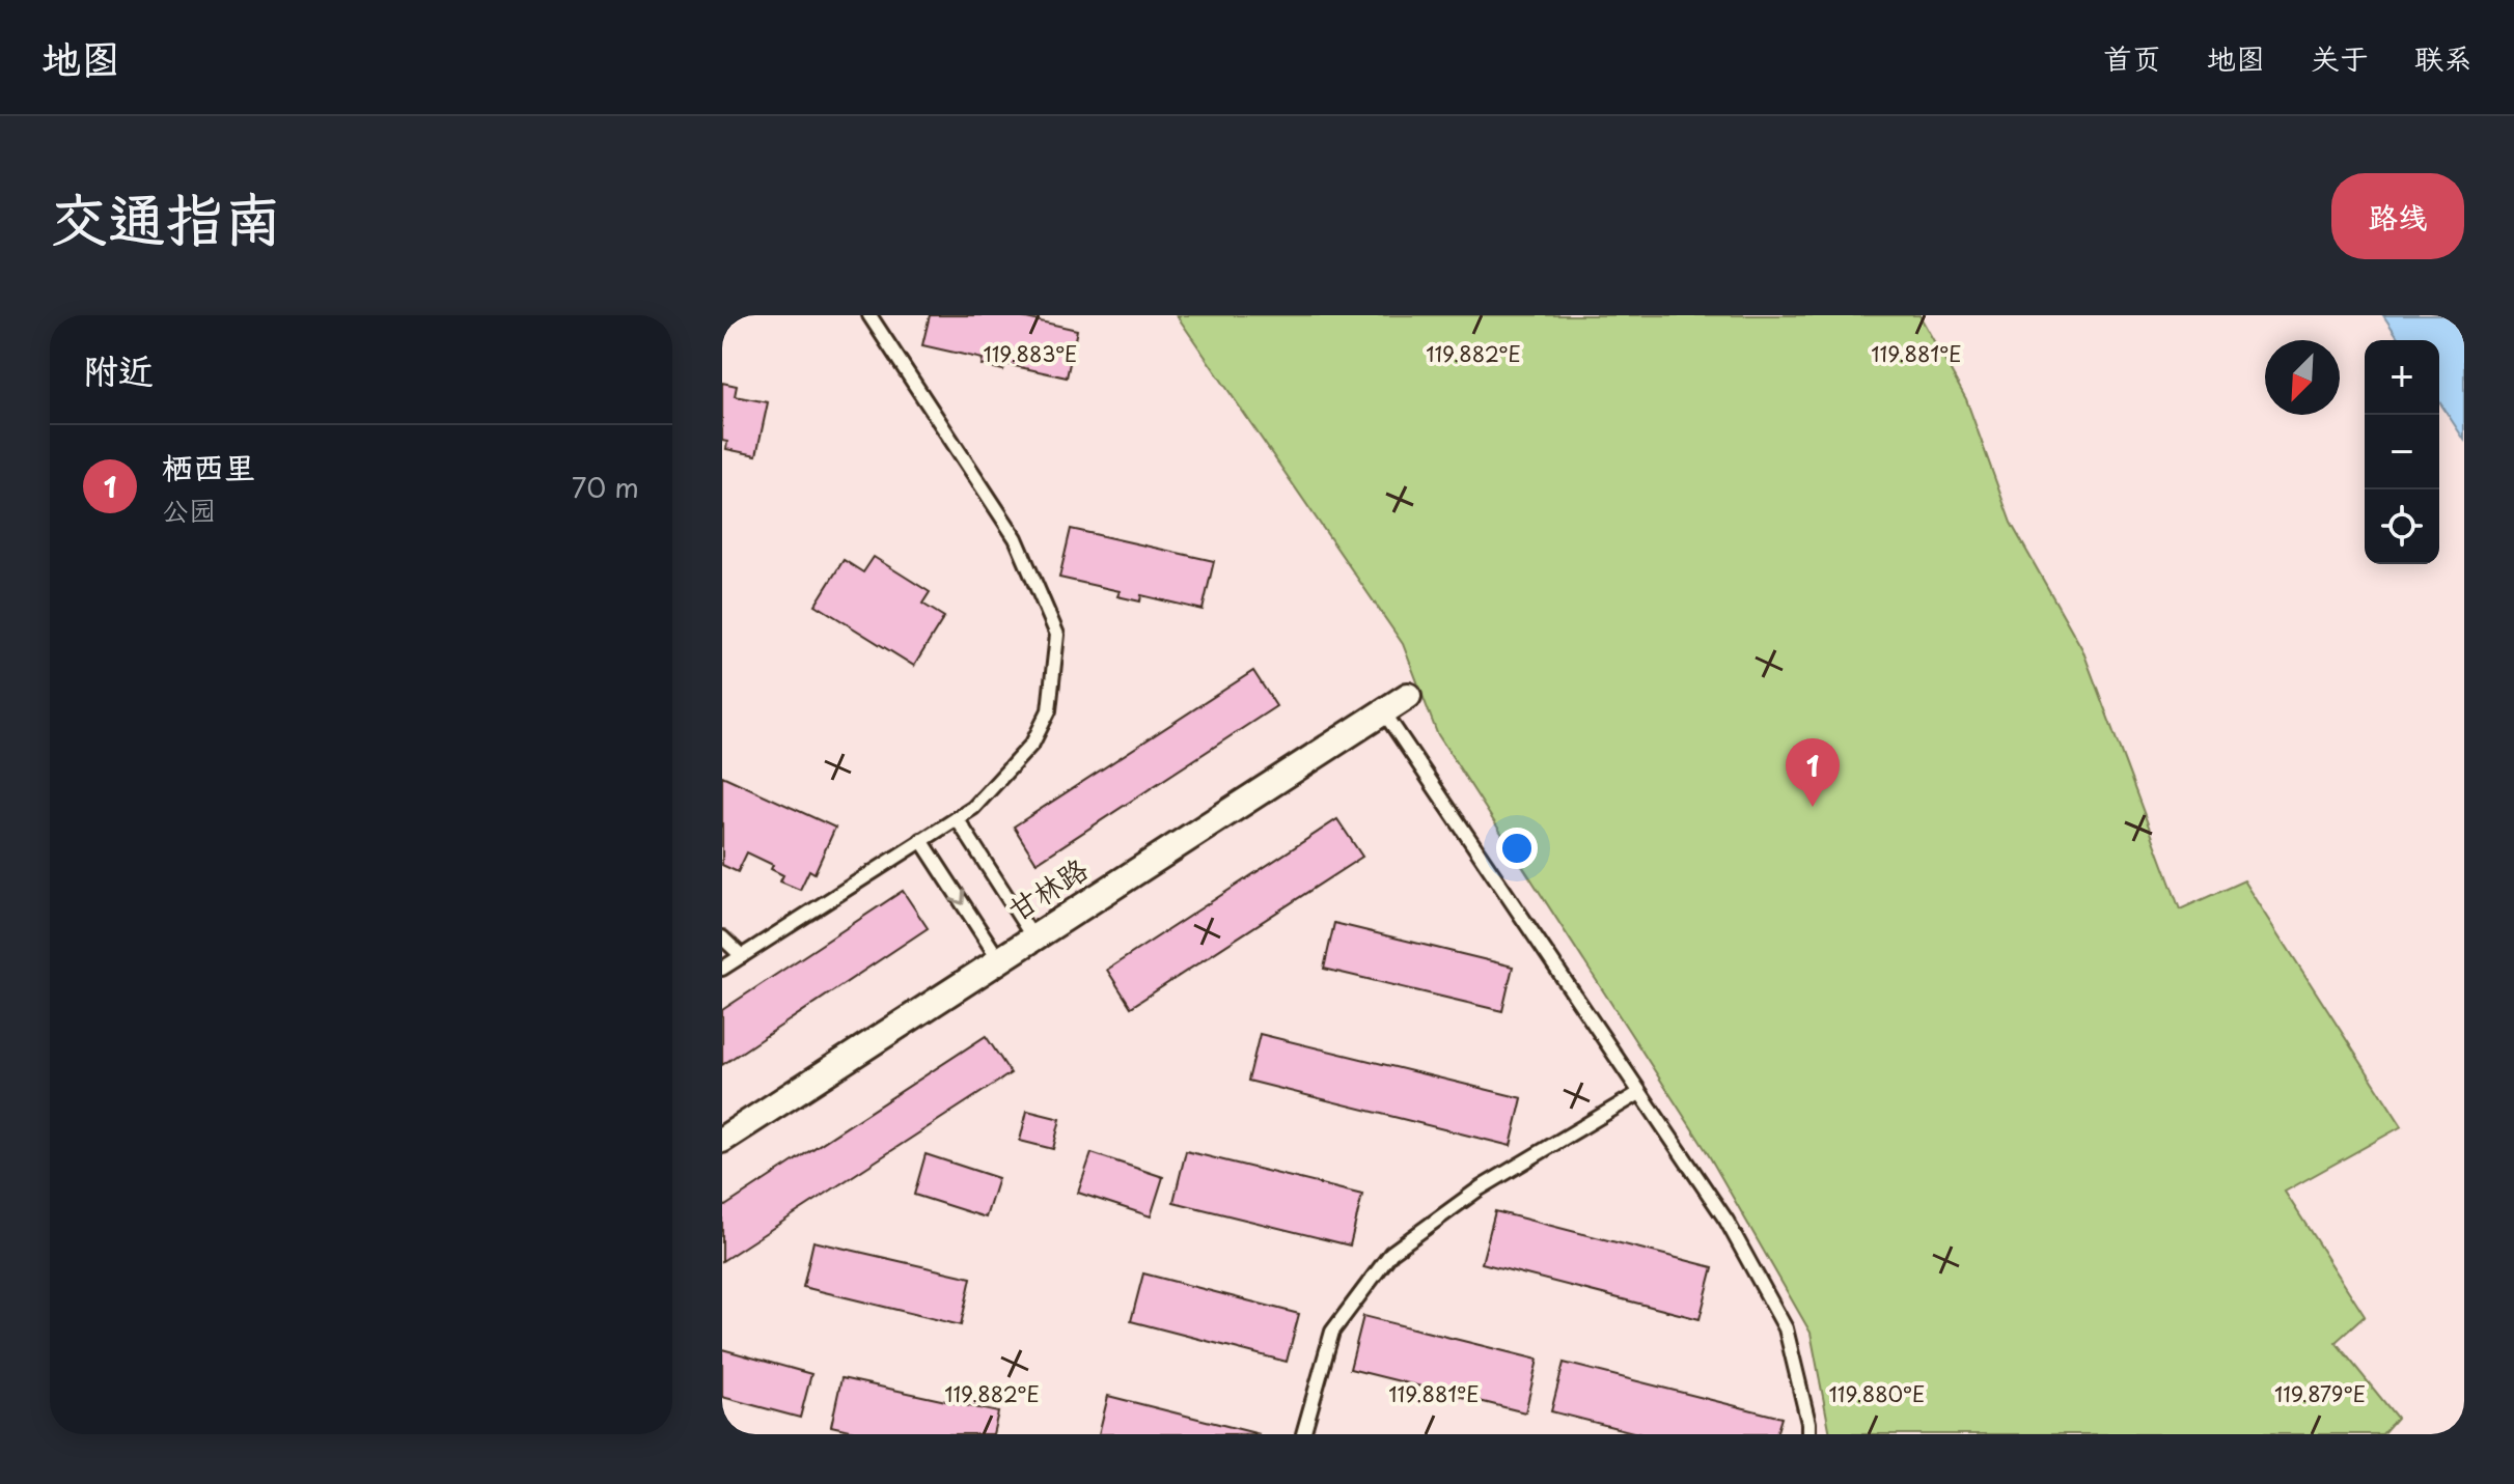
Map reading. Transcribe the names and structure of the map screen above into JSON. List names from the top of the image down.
{
  "streets": {
    "street": ["甘林路"]
  },
  "north": "bottom left",
  "page": {
    "header": "地图",
    "nav": [
      "首页",
      "地图",
      "关于",
      "联系"
    ],
    "title": "交通指南",
    "buttons": "路线",
    "heading": "附近",
    "map_buttons": ["+", "−"],
    "list": [
      {
        "mark": "1",
        "name": "栖西里",
        "note": "公园",
        "value": "70 m"
      }
    ],
    "pins": "1"
  },
  "coordinates": [
    "119.883°E",
    "119.882°E",
    "119.881°E",
    "119.880°E",
    "119.879°E"
  ]
}
